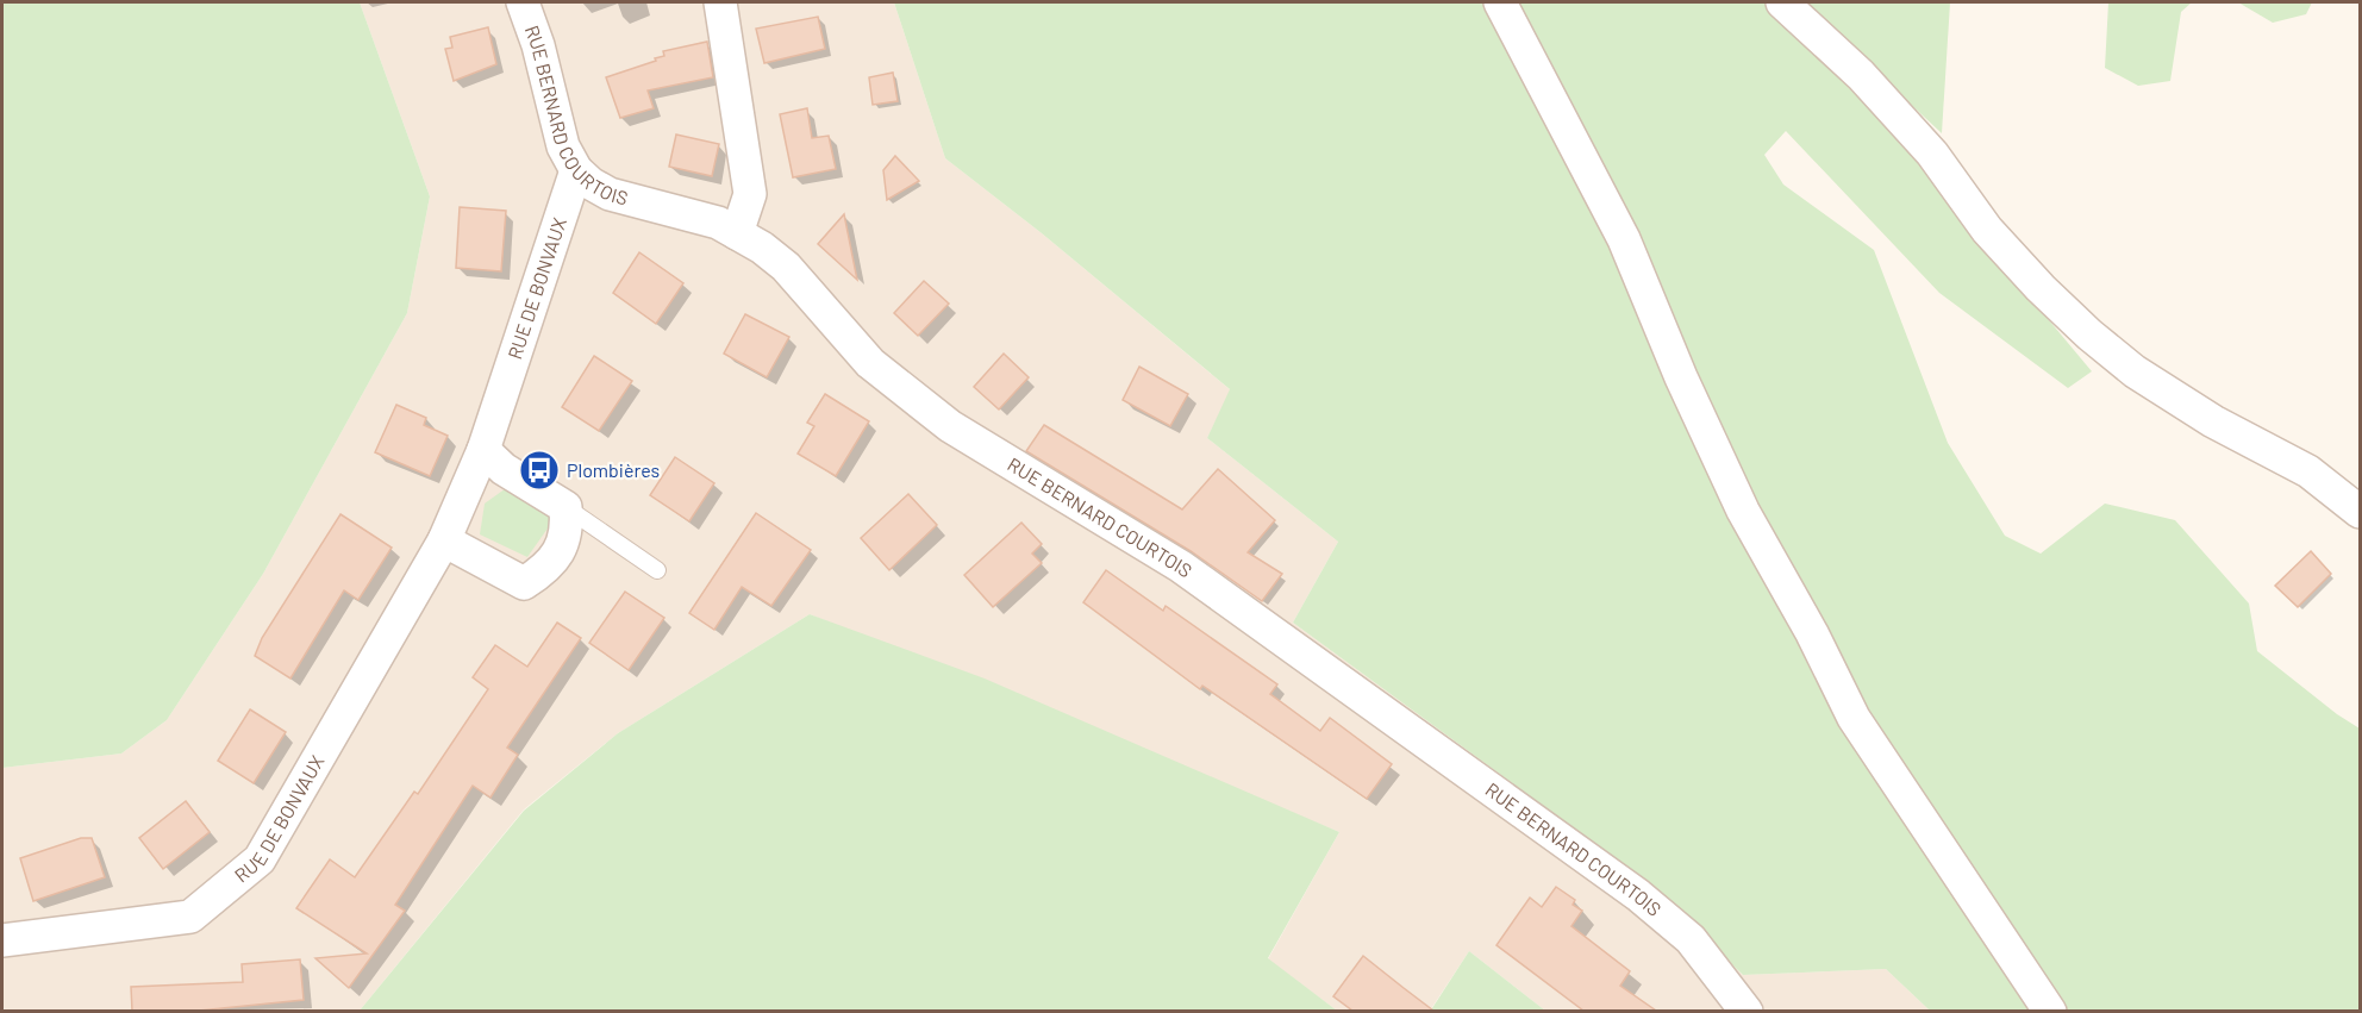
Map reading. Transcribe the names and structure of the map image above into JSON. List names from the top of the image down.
{
  "streets": {
    "street": ["RUE BERNARD COURTOIS", "RUE DE BONVAUX"]
  },
  "crossings": [
    ["RUE BERNARD COURTOIS", "RUE DE BONVAUX"]
  ],
  "places": {
    "bus stop": ["Plombières"]
  }
}
